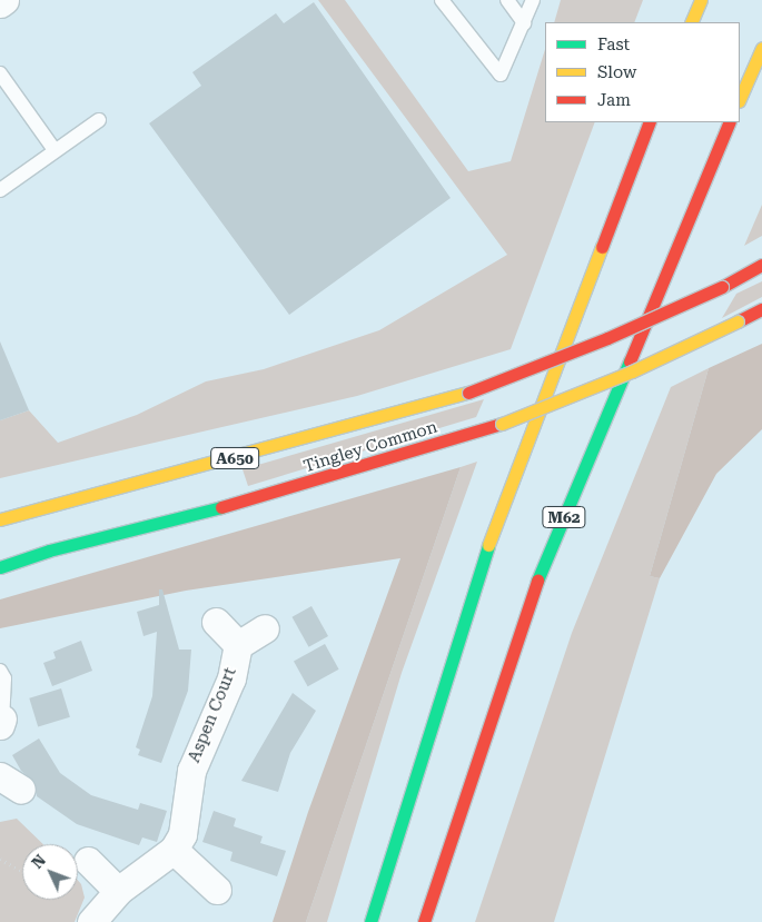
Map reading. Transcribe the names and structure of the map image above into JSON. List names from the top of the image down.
{
  "streets": {
    "main road": ["Tingley Common", "A650", "M62"],
    "street": ["Aspen Court"]
  },
  "legend": ["Fast", "Slow", "Jam"],
  "north": "top left"
}
